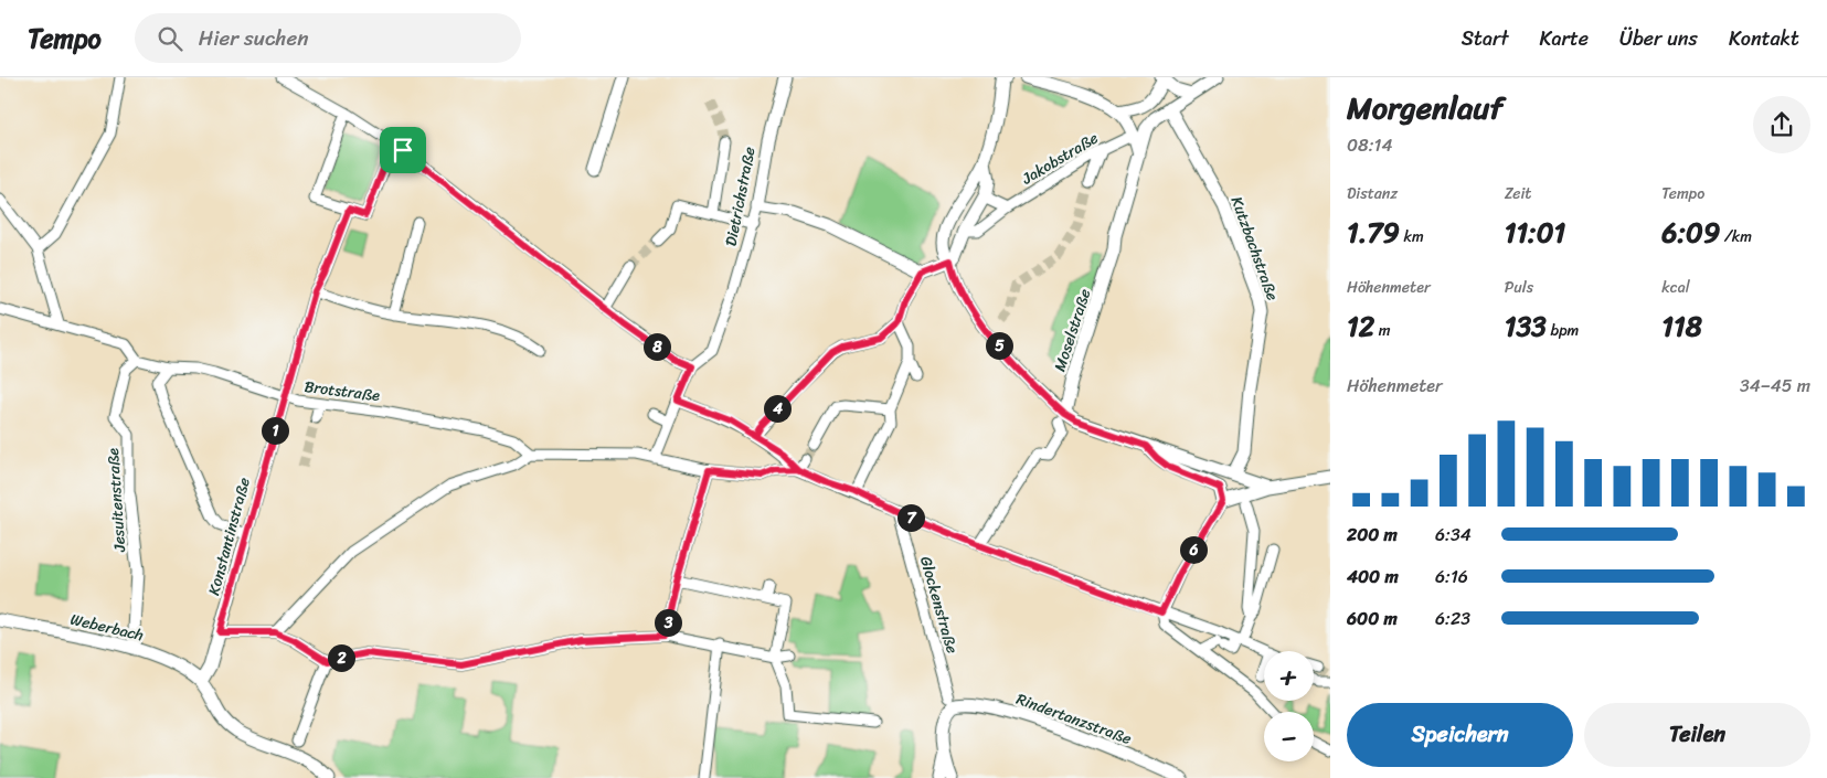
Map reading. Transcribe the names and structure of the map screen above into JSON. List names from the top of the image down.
{
  "streets": {
    "street": [
      "Jakobstraße",
      "Dietrichstraße",
      "Kutzbachstraße",
      "Moselstraße",
      "Brotstraße",
      "Jesuitenstraße",
      "Konstantinstraße",
      "Glockenstraße",
      "Weberbach",
      "Rindertanzstraße"
    ]
  },
  "crossings": [
    ["Kutzbachstraße", "Moselstraße"],
    ["Brotstraße", "Jesuitenstraße"],
    ["Brotstraße", "Konstantinstraße"],
    ["Jesuitenstraße", "Weberbach"],
    ["Konstantinstraße", "Weberbach"],
    ["Glockenstraße", "Rindertanzstraße"]
  ],
  "page": {
    "header": "Tempo",
    "search": "Hier suchen",
    "nav": [
      "Start",
      "Karte",
      "Über uns",
      "Kontakt"
    ],
    "heading": ["Morgenlauf", "08:14"],
    "stats": [
      ["Distanz", "1.79 km"],
      ["Zeit", "11:01"],
      ["Tempo", "6:09 /km"],
      ["Höhenmeter", "12 m"],
      ["Puls", "133 bpm"],
      ["kcal", "118"]
    ],
    "pins": [
      "5",
      "8",
      "4",
      "1",
      "7",
      "6",
      "3",
      "2"
    ],
    "chart": ["Höhenmeter", "34–45 m"],
    "list": [
      {
        "name": "200 m",
        "note": "6:34"
      },
      {
        "name": "400 m",
        "note": "6:16"
      },
      {
        "name": "600 m",
        "note": "6:23"
      }
    ],
    "map_buttons": ["+", "−"],
    "buttons": ["Speichern", "Teilen"]
  }
}
